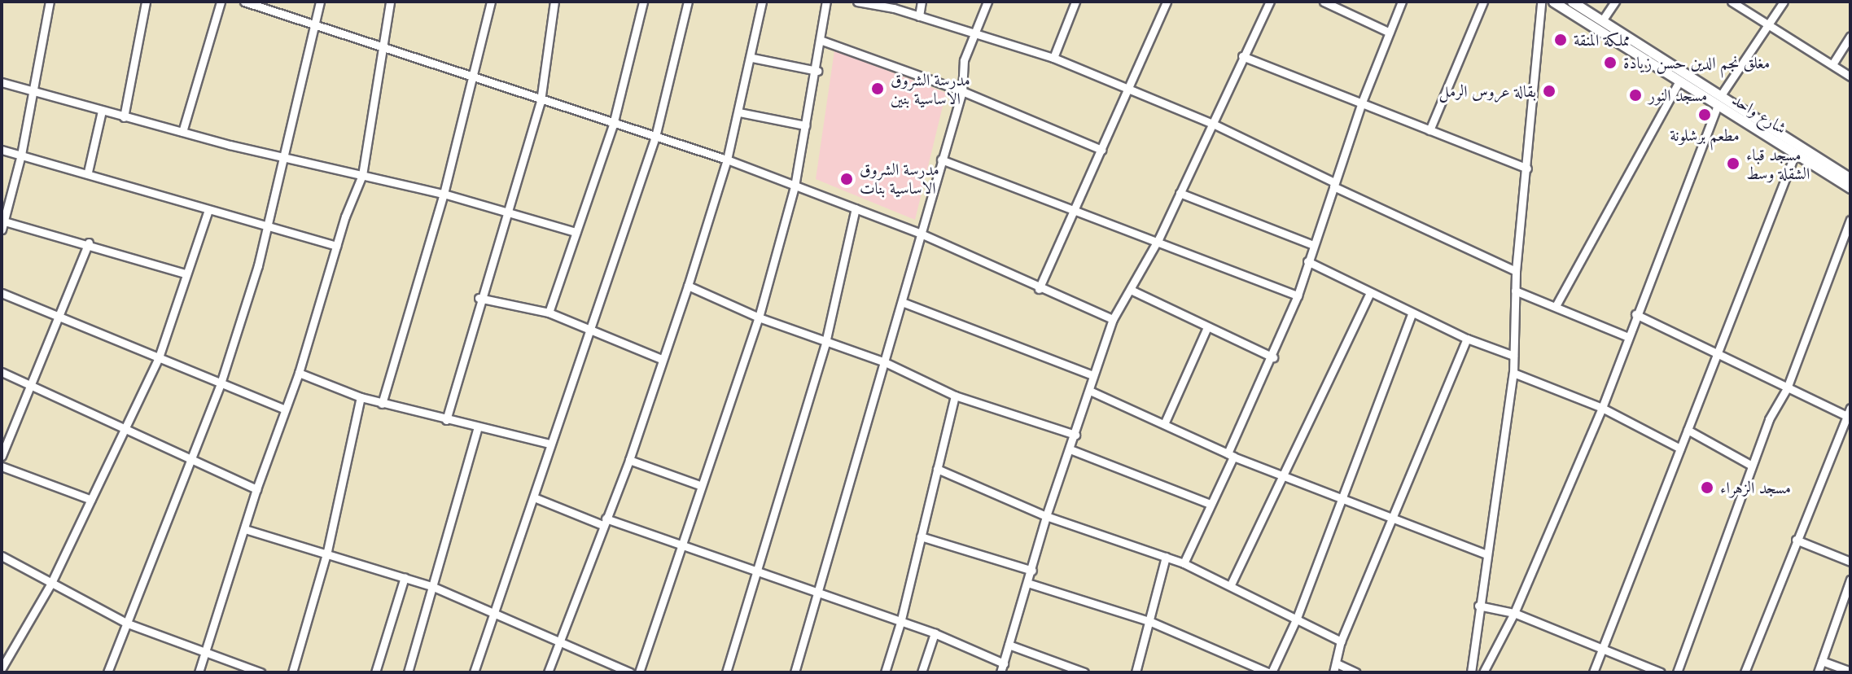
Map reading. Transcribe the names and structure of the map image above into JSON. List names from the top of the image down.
{
  "streets": {
    "street": ["شارع واحد"]
  },
  "places": [
    "مملكة المنقة",
    "مغلق نجم الدين حسن زيادة",
    "مدرسة الشروق الاساسية بنين",
    "بقالة عروس الرمل",
    "مسجد النور",
    "مطعم برشلونة",
    "مسجد قباء الشقلة وسط",
    "مدرسة الشروق الاساسية بنات",
    "مسجد الزهراء"
  ]
}
